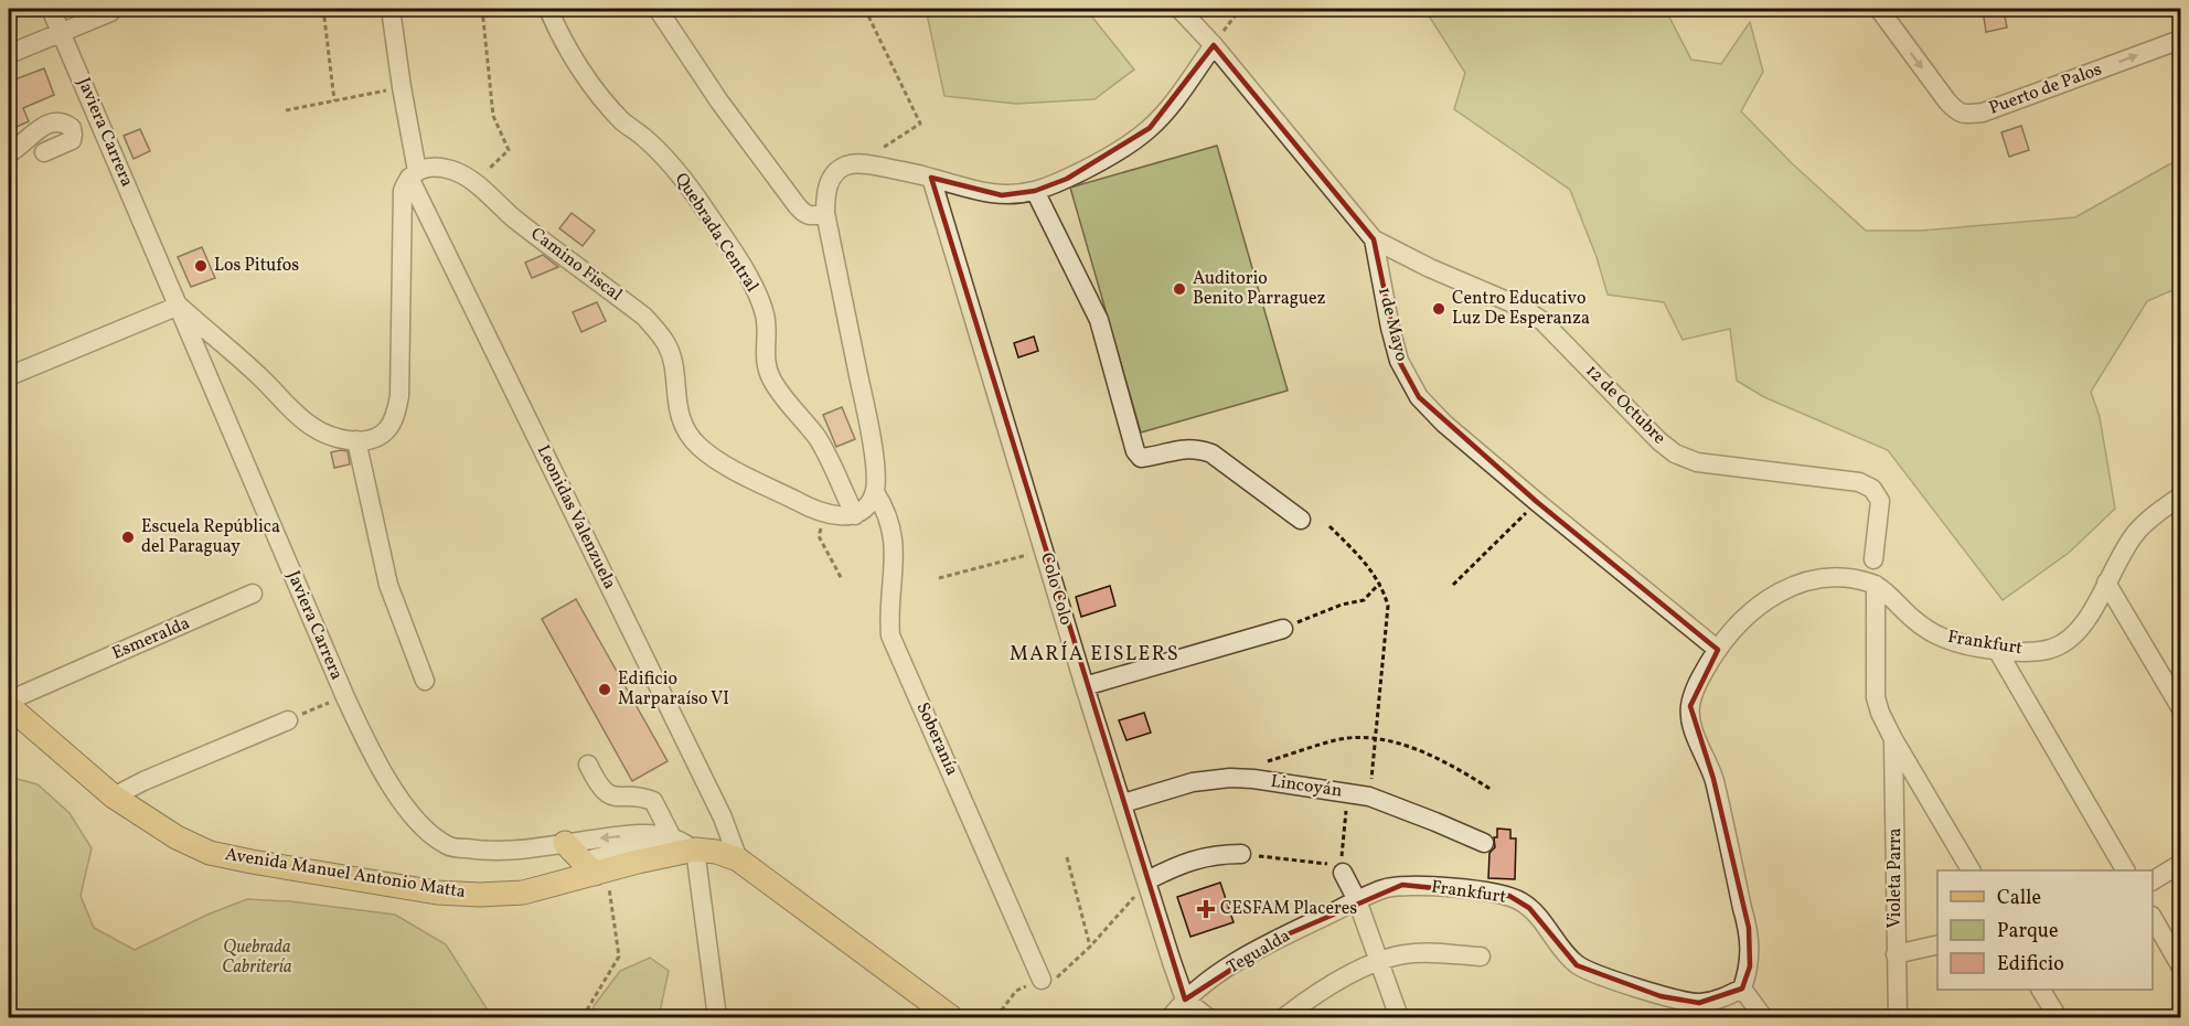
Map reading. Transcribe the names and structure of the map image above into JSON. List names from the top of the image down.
{
  "streets": {
    "main road": ["Avenida Manuel Antonio Matta"],
    "street": [
      "Puerto de Palos",
      "Javiera Carrera",
      "Quebrada Central",
      "Camino Fiscal",
      "1 de Mayo",
      "12 de Octubre",
      "Leonidas Valenzuela",
      "Colo Colo",
      "Esmeralda",
      "Frankfurt",
      "Soberanía",
      "Lincoyán",
      "Violeta Parra",
      "Tegualda"
    ]
  },
  "crossings": [
    ["Javiera Carrera", "Avenida Manuel Antonio Matta"],
    ["Quebrada Central", "Camino Fiscal"],
    ["Camino Fiscal", "Leonidas Valenzuela"],
    ["1 de Mayo", "12 de Octubre"],
    ["Leonidas Valenzuela", "Avenida Manuel Antonio Matta"],
    ["Colo Colo", "Lincoyán"],
    ["Colo Colo", "Tegualda"],
    ["Frankfurt", "Tegualda"]
  ],
  "one_way": ["Puerto de Palos"],
  "districts": ["MARÍA EISLERS"],
  "parks": ["Quebrada Cabritería"],
  "places": {
    "other": [
      "Los Pitufos",
      "Auditorio Benito Parraguez",
      "Centro Educativo Luz De Esperanza",
      "Escuela República del Paraguay",
      "Edificio Marparaíso VI"
    ],
    "health": ["CESFAM Placeres"]
  },
  "legend": ["Calle", "Parque", "Edificio"]
}
